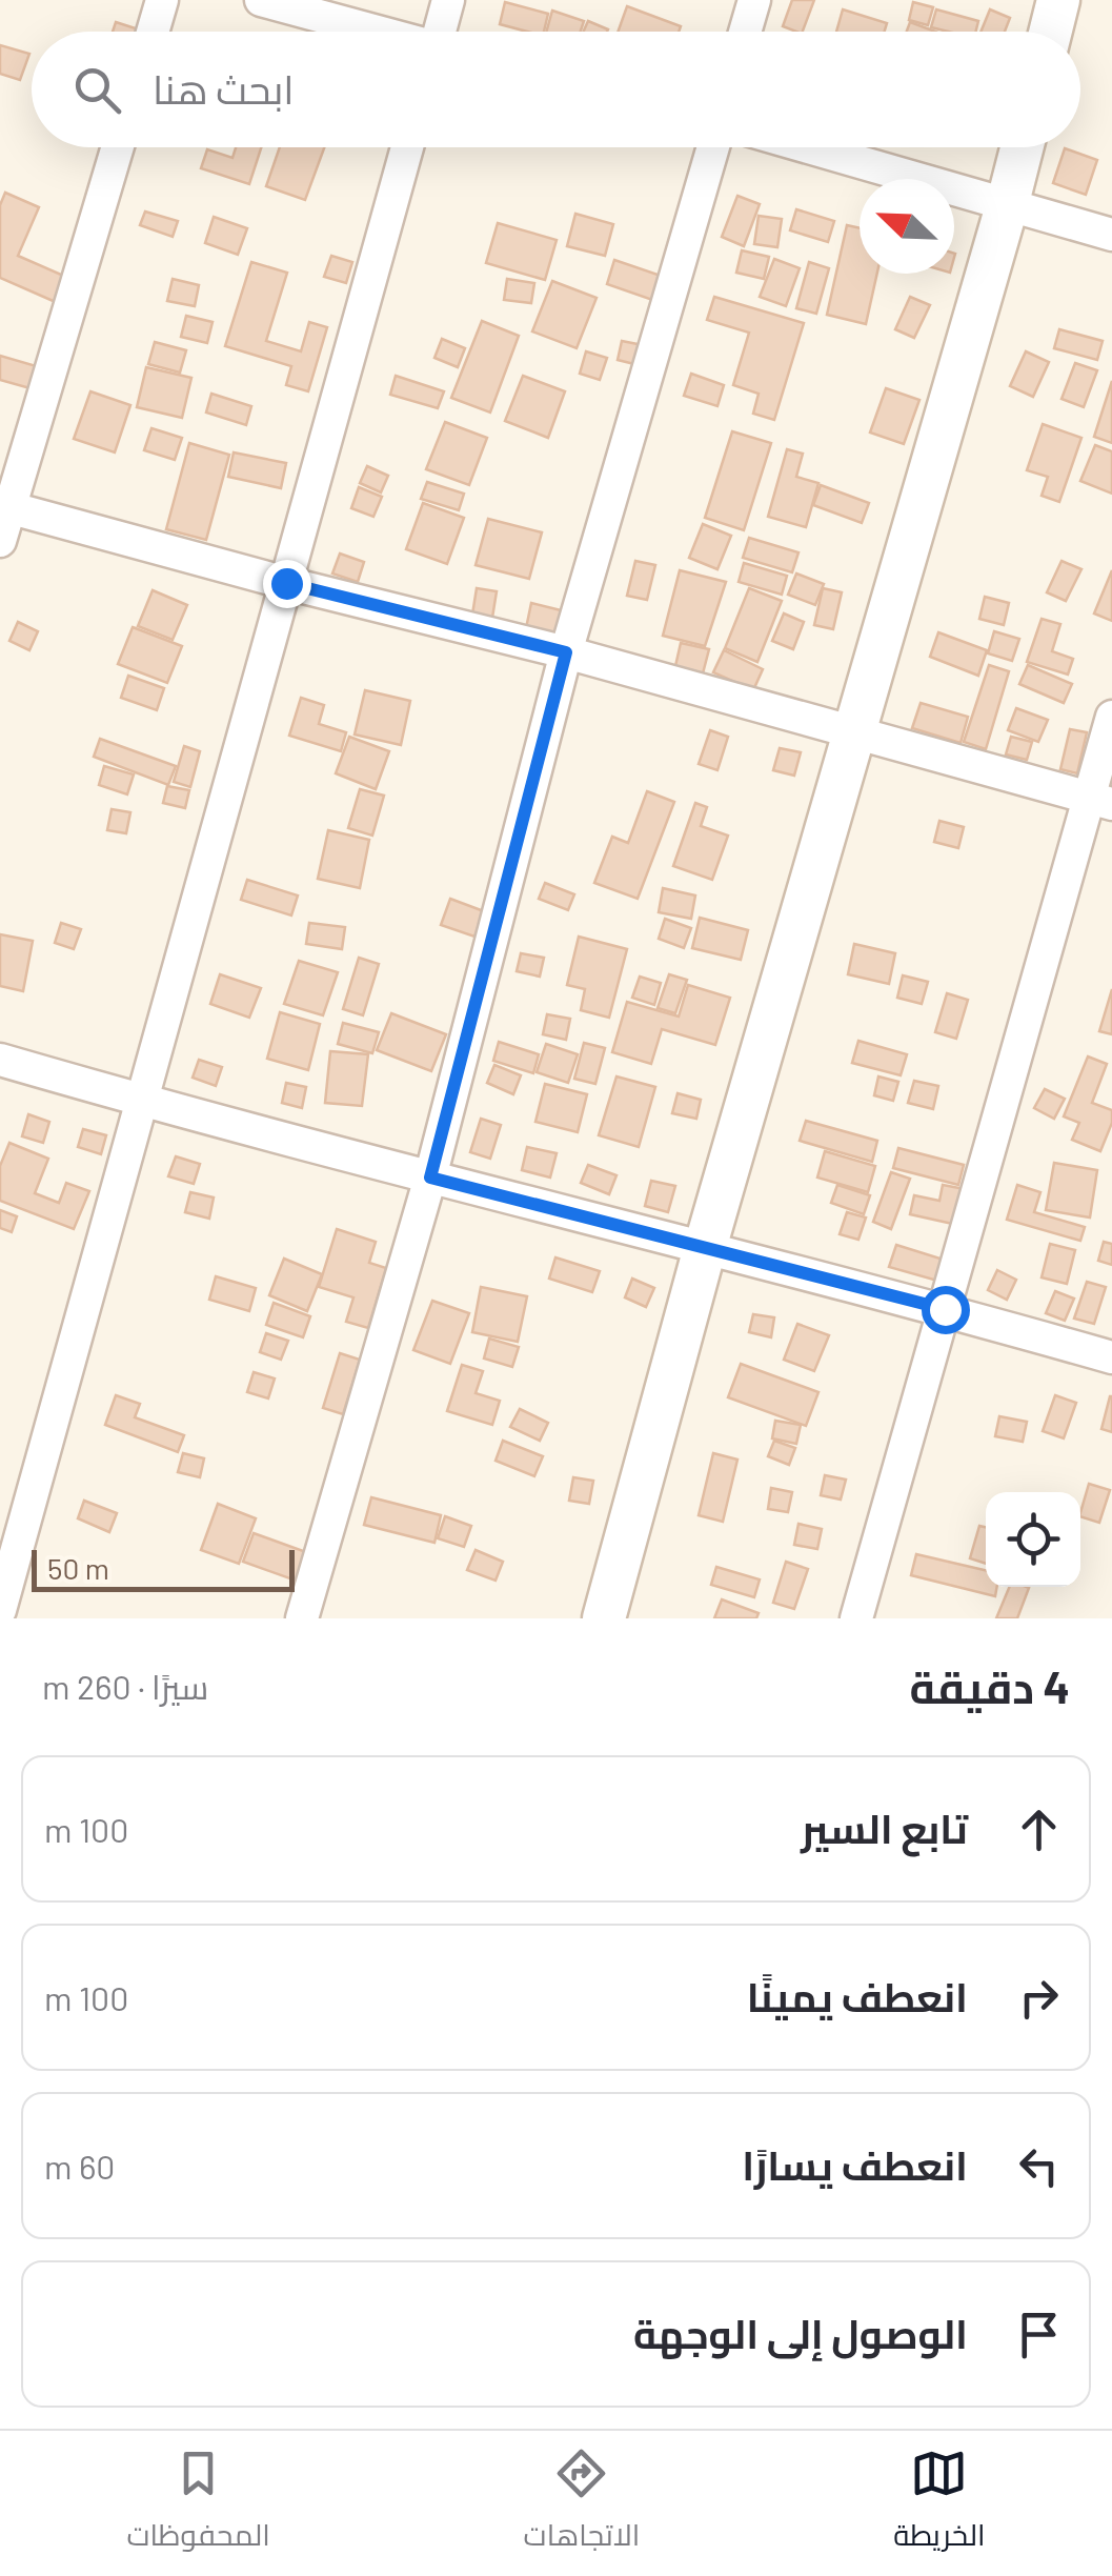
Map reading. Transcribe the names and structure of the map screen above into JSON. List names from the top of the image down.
{
  "scale_bar": "50 m",
  "north": "top left",
  "page": {
    "search": "ابحث هنا",
    "scale": "50 m",
    "heading": ["4 دقيقة", "سيرًا · 260 m"],
    "list": [
      ["تابع السير", "100 m"],
      ["انعطف يمينًا", "100 m"],
      ["انعطف يسارًا", "60 m"],
      "الوصول إلى الوجهة"
    ],
    "nav": ["الخريطة", "الاتجاهات", "المحفوظات"]
  }
}
